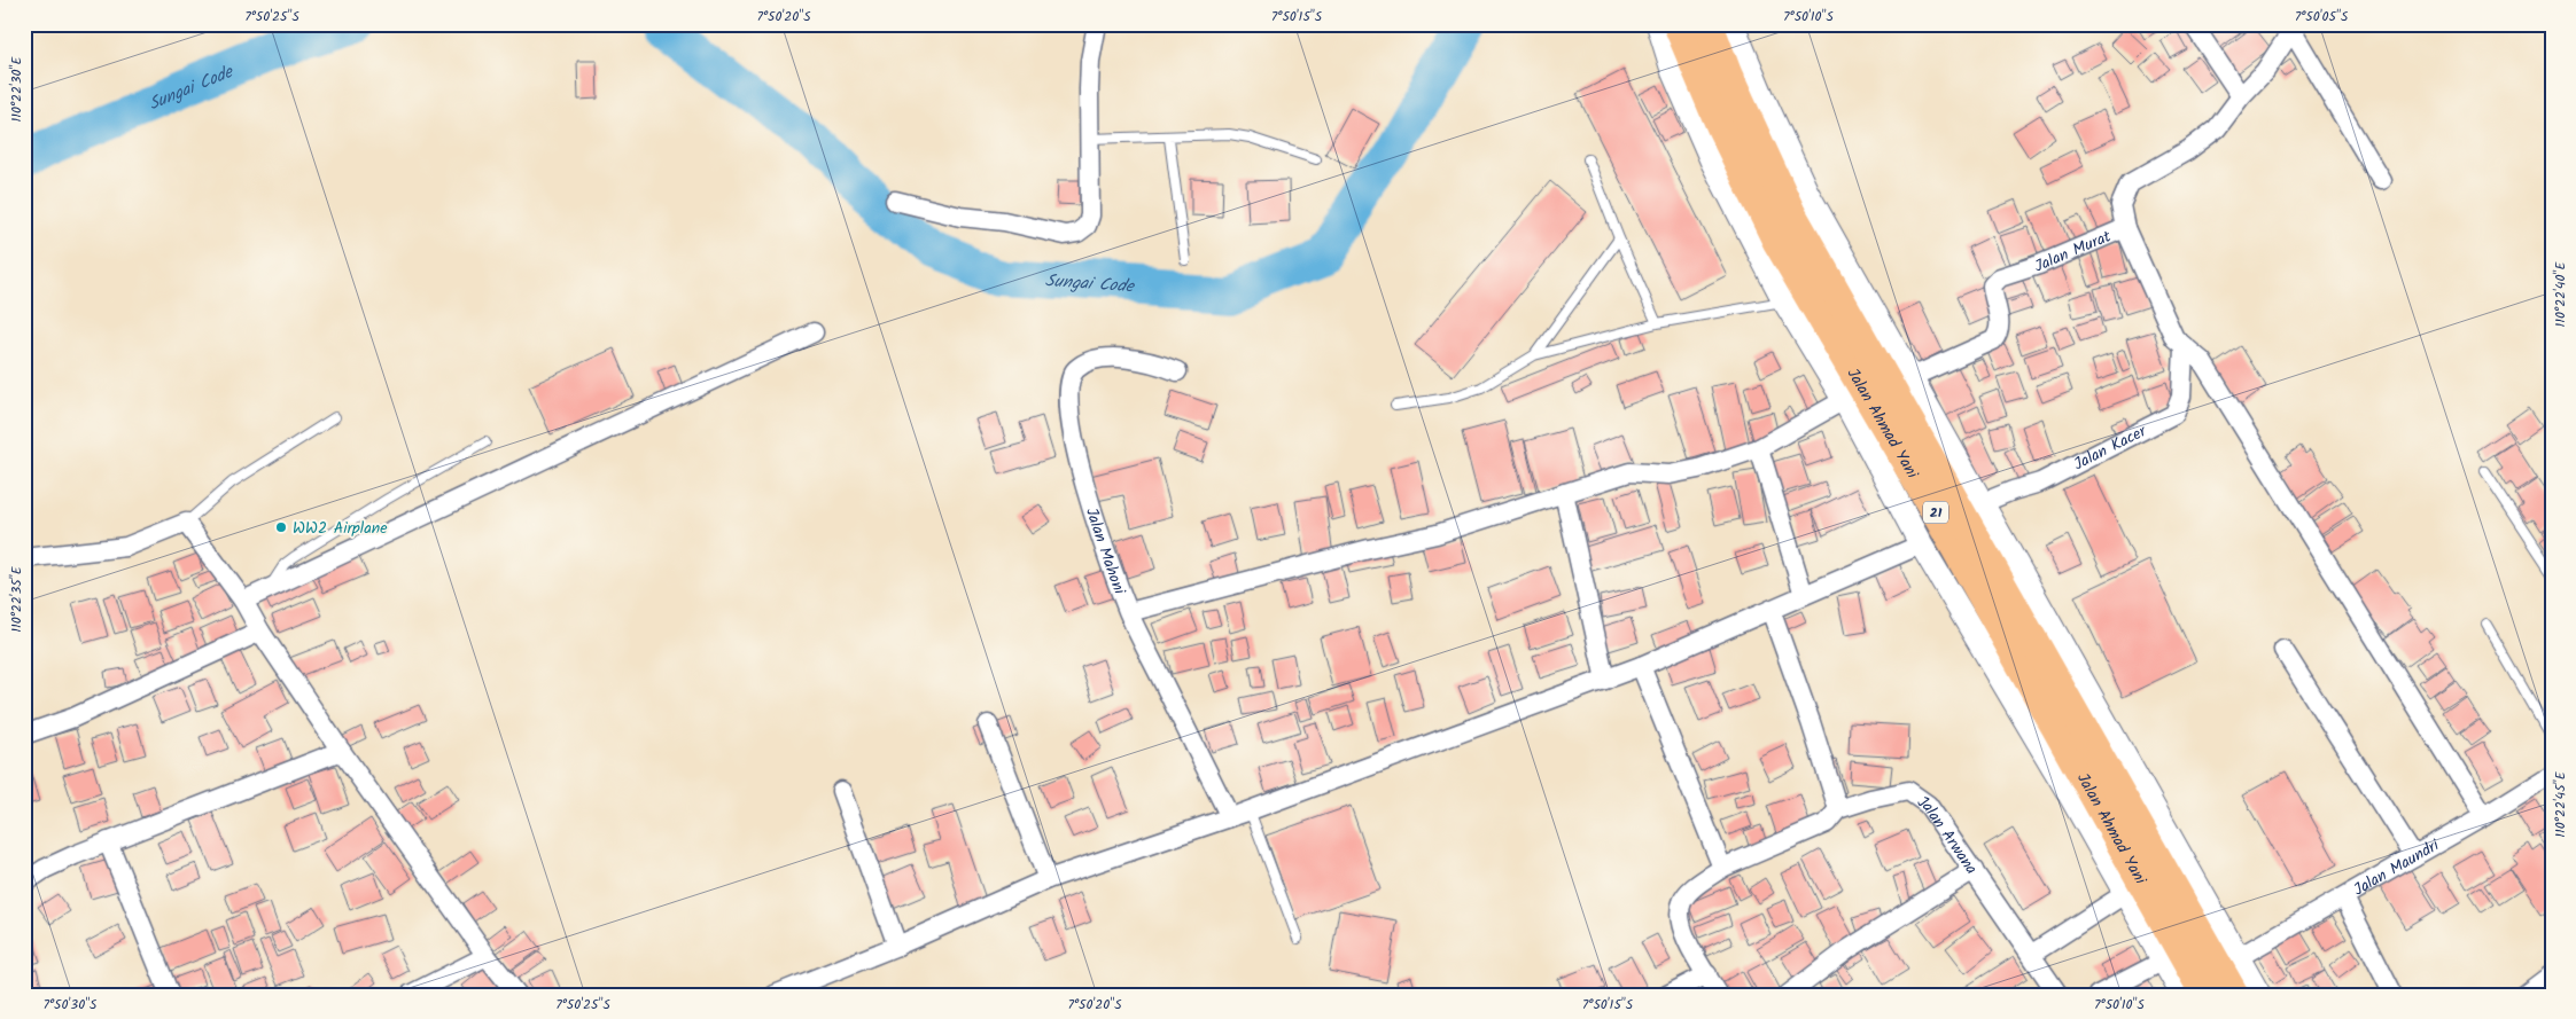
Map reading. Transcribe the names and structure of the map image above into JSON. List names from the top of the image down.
{
  "streets": {
    "highway": ["Jalan Ahmad Yani", "21"],
    "street": [
      "Jalan Murat",
      "Jalan Kacer",
      "Jalan Mahoni",
      "Jalan Arwana",
      "Jalan Maundri"
    ]
  },
  "crossings": [
    ["Jalan Ahmad Yani", "Jalan Kacer"]
  ],
  "water": ["Sungai Code"],
  "places": ["WW2 Airplane"],
  "coordinates": [
    "7°50'25\"S",
    "7°50'20\"S",
    "7°50'15\"S",
    "7°50'10\"S",
    "7°50'05\"S",
    "110°22'30\"E",
    "110°22'40\"E",
    "110°22'35\"E",
    "110°22'45\"E",
    "7°50'30\"S"
  ]
}
